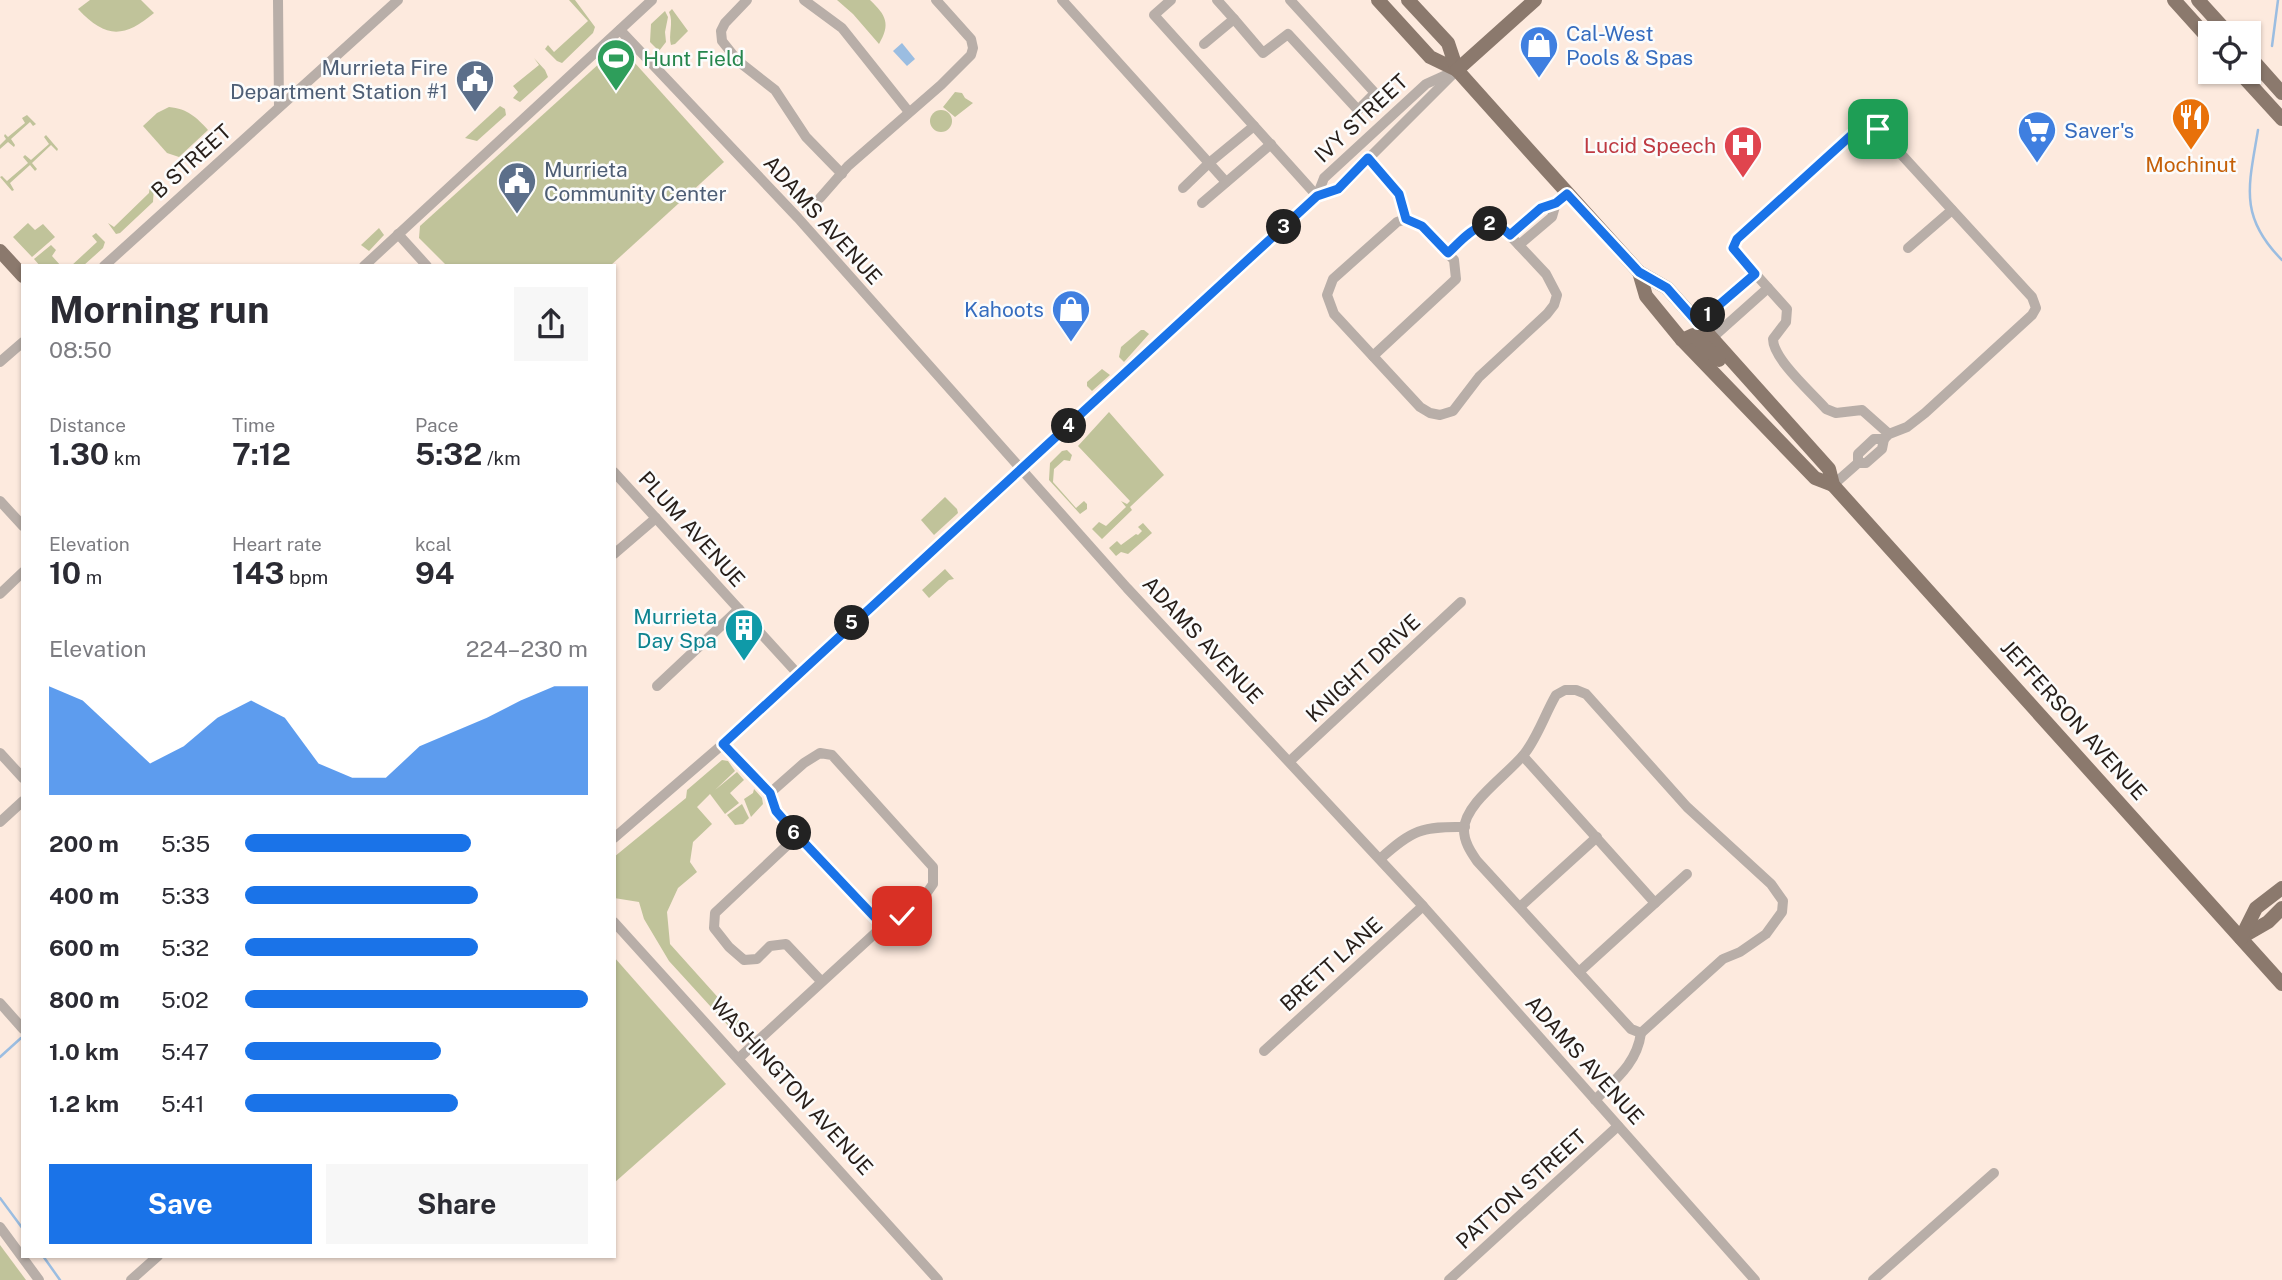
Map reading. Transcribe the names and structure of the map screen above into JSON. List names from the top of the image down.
{
  "streets": {
    "main road": ["JEFFERSON AVENUE"],
    "street": [
      "IVY STREET",
      "B STREET",
      "ADAMS AVENUE",
      "PLUM AVENUE",
      "KNIGHT DRIVE",
      "BRETT LANE",
      "WASHINGTON AVENUE",
      "PATTON STREET"
    ]
  },
  "crossings": [
    ["IVY STREET", "ADAMS AVENUE"],
    ["IVY STREET", "PLUM AVENUE"],
    ["IVY STREET", "JEFFERSON AVENUE"],
    ["ADAMS AVENUE", "KNIGHT DRIVE"],
    ["ADAMS AVENUE", "BRETT LANE"],
    ["ADAMS AVENUE", "PATTON STREET"]
  ],
  "places": {
    "shop": ["Cal-West Pools & Spas", "Kahoots"],
    "sports": ["Hunt Field"],
    "public building": ["Murrieta Fire Department Station #1", "Murrieta Community Center"],
    "restaurant": ["Mochinut"],
    "supermarket": ["Saver's"],
    "hospital": ["Lucid Speech"],
    "building": ["Murrieta Day Spa"]
  },
  "page": {
    "pins": [
      "2",
      "3",
      "1",
      "4",
      "5",
      "6"
    ],
    "heading": ["Morning run", "08:50"],
    "stats": [
      ["Distance", "1.30 km"],
      ["Time", "7:12"],
      ["Pace", "5:32 /km"],
      ["Elevation", "10 m"],
      ["Heart rate", "143 bpm"],
      ["kcal", "94"]
    ],
    "chart": ["Elevation", "224–230 m"],
    "list": [
      {
        "name": "200 m",
        "note": "5:35"
      },
      {
        "name": "400 m",
        "note": "5:33"
      },
      {
        "name": "600 m",
        "note": "5:32"
      },
      {
        "name": "800 m",
        "note": "5:02"
      },
      {
        "name": "1.0 km",
        "note": "5:47"
      },
      {
        "name": "1.2 km",
        "note": "5:41"
      }
    ],
    "buttons": ["Save", "Share"]
  }
}
